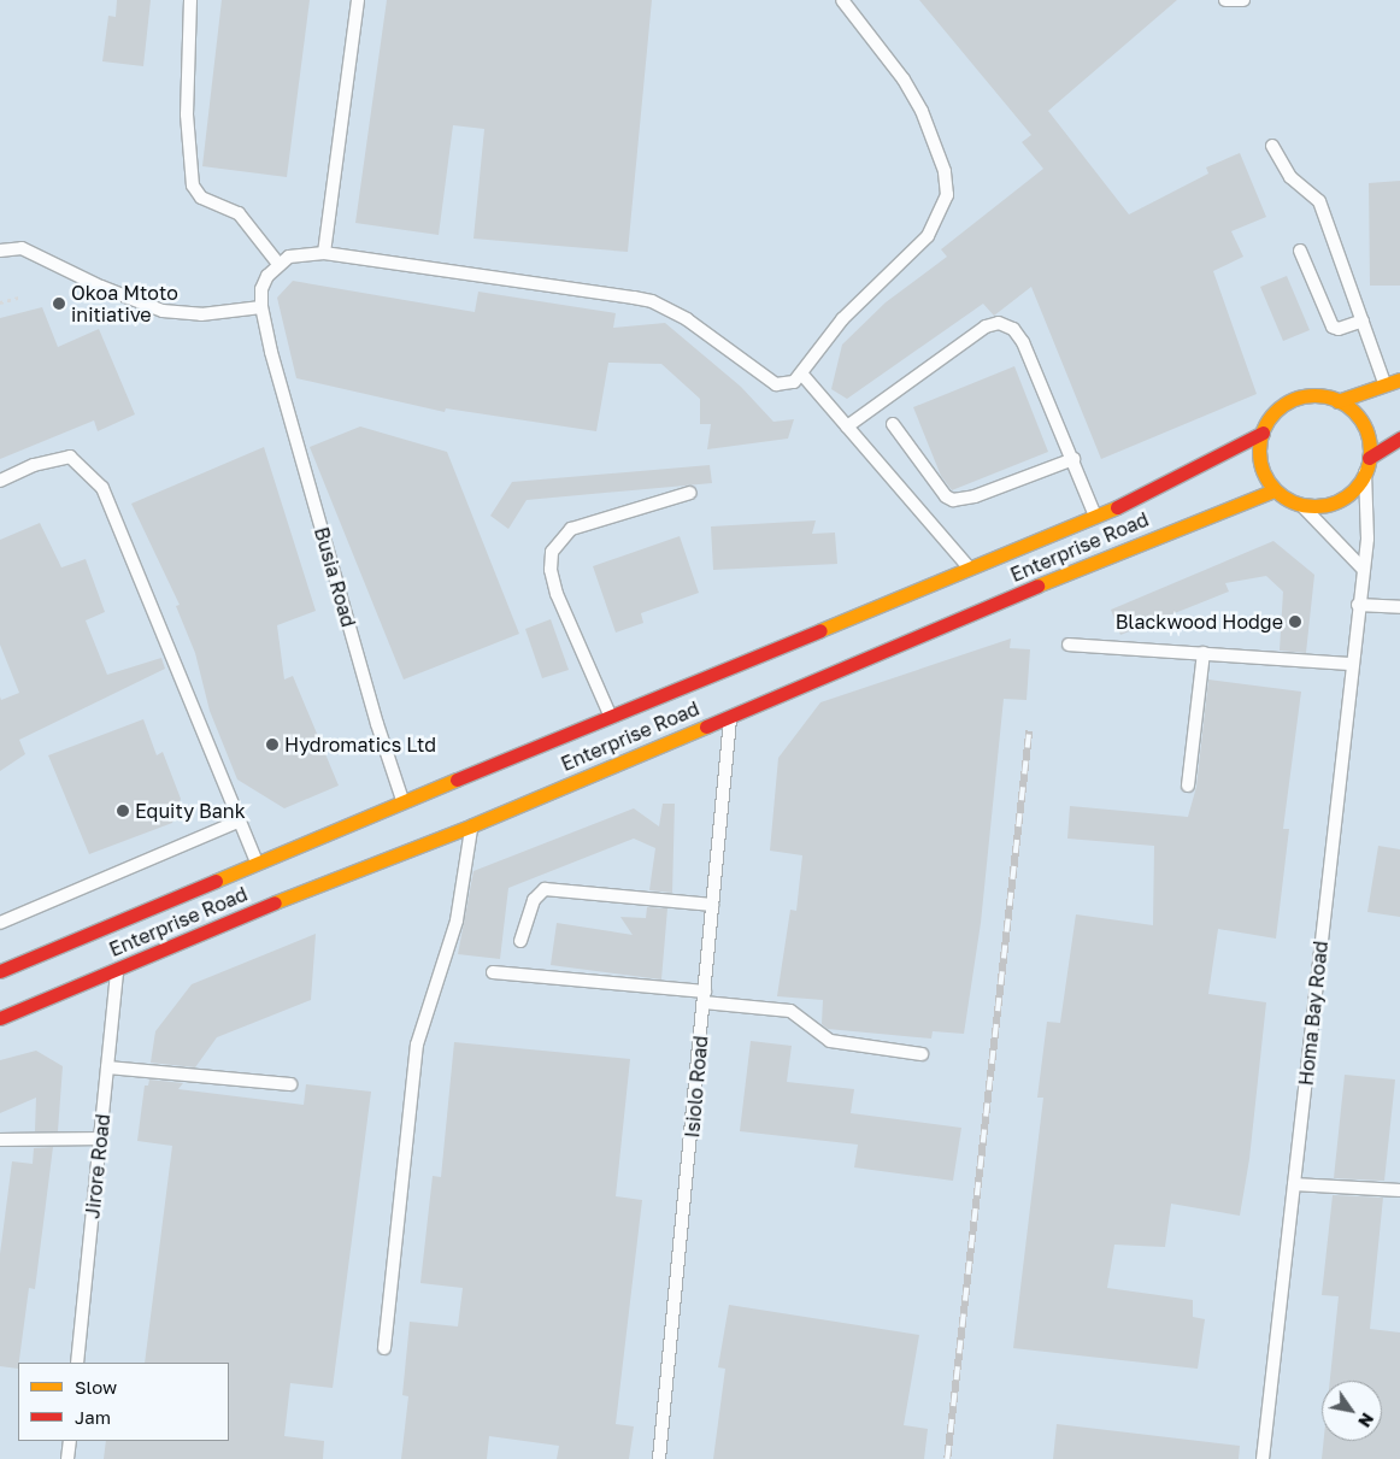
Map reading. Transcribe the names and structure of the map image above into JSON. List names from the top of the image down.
{
  "streets": {
    "main road": ["Enterprise Road"],
    "lane": [
      "Busia Road",
      "Homa Bay Road",
      "Isiolo Road",
      "Jirore Road"
    ]
  },
  "crossings": [
    ["Enterprise Road", "Busia Road"],
    ["Enterprise Road", "Homa Bay Road"],
    ["Enterprise Road", "Isiolo Road"],
    ["Enterprise Road", "Jirore Road"]
  ],
  "places": [
    "Okoa Mtoto initiative",
    "Blackwood Hodge",
    "Hydromatics Ltd",
    "Equity Bank"
  ],
  "legend": ["Slow", "Jam"],
  "north": "bottom right"
}
